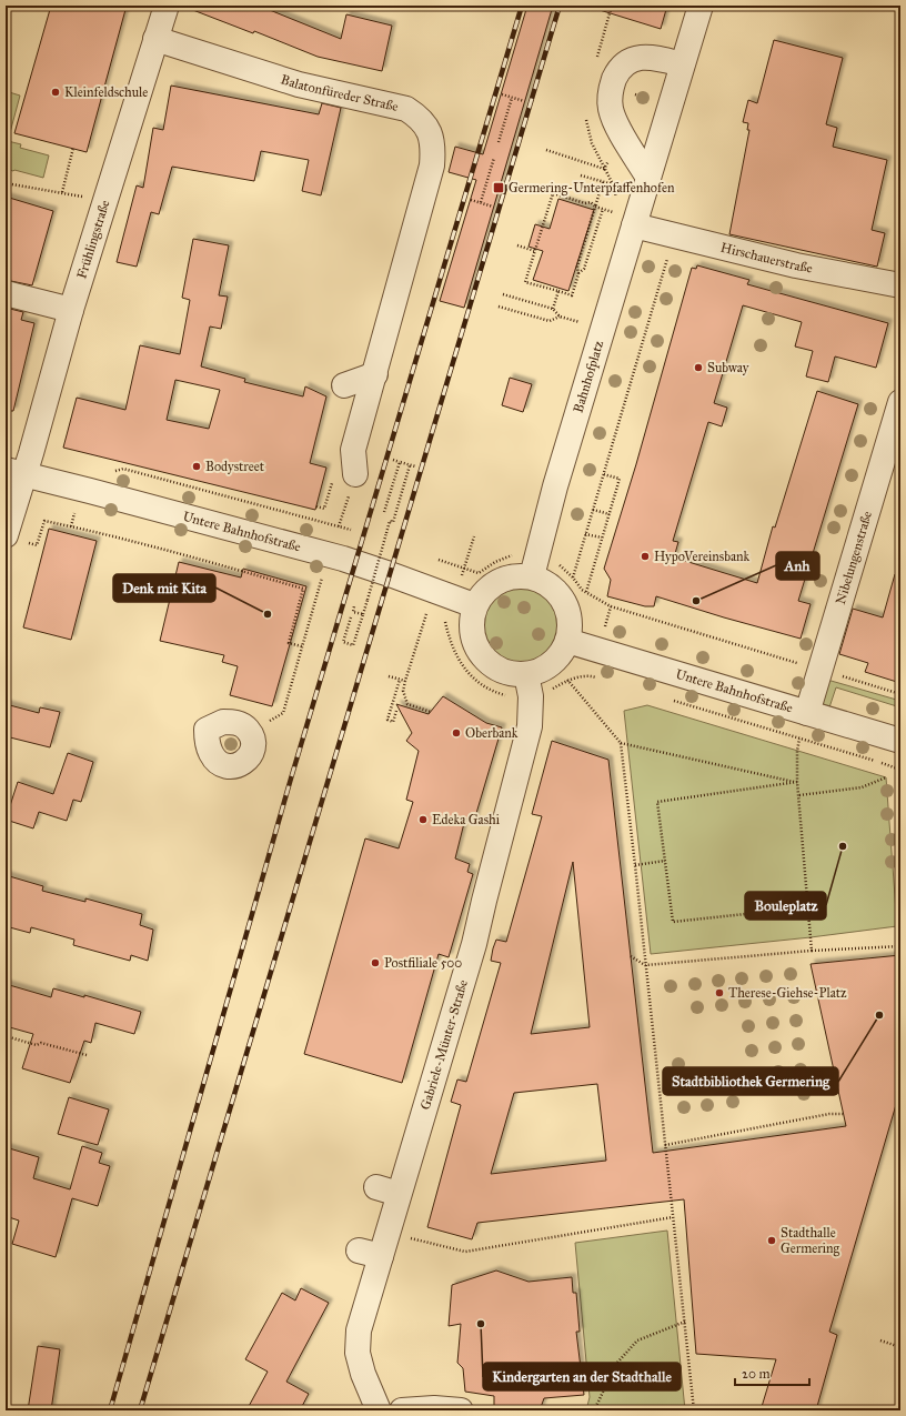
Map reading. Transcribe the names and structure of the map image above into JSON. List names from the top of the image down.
{
  "streets": {
    "street": [
      "Balatonfüreder Straße",
      "Frühlingstraße",
      "Hirschauerstraße",
      "Bahnhofplatz",
      "Untere Bahnhofstraße",
      "Nibelungenstraße",
      "Gabriele-Münter-Straße"
    ]
  },
  "crossings": [
    ["Balatonfüreder Straße", "Frühlingstraße"],
    ["Frühlingstraße", "Untere Bahnhofstraße"],
    ["Hirschauerstraße", "Bahnhofplatz"],
    ["Bahnhofplatz", "Untere Bahnhofstraße"],
    ["Bahnhofplatz", "Gabriele-Münter-Straße"],
    ["Untere Bahnhofstraße", "Nibelungenstraße"],
    ["Untere Bahnhofstraße", "Gabriele-Münter-Straße"]
  ],
  "places": {
    "other": [
      "Kleinfeldschule",
      "Subway",
      "Bodystreet",
      "HypoVereinsbank",
      "Anh",
      "Denk mit Kita",
      "Oberbank",
      "Edeka Gashi",
      "Bouleplatz",
      "Postfiliale 500",
      "Therese-Giehse-Platz",
      "Stadtbibliothek Germering",
      "Stadthalle Germering",
      "Kindergarten an der Stadthalle"
    ],
    "transit": ["Germering-Unterpfaffenhofen"]
  },
  "scale_bar": "20 m"
}
